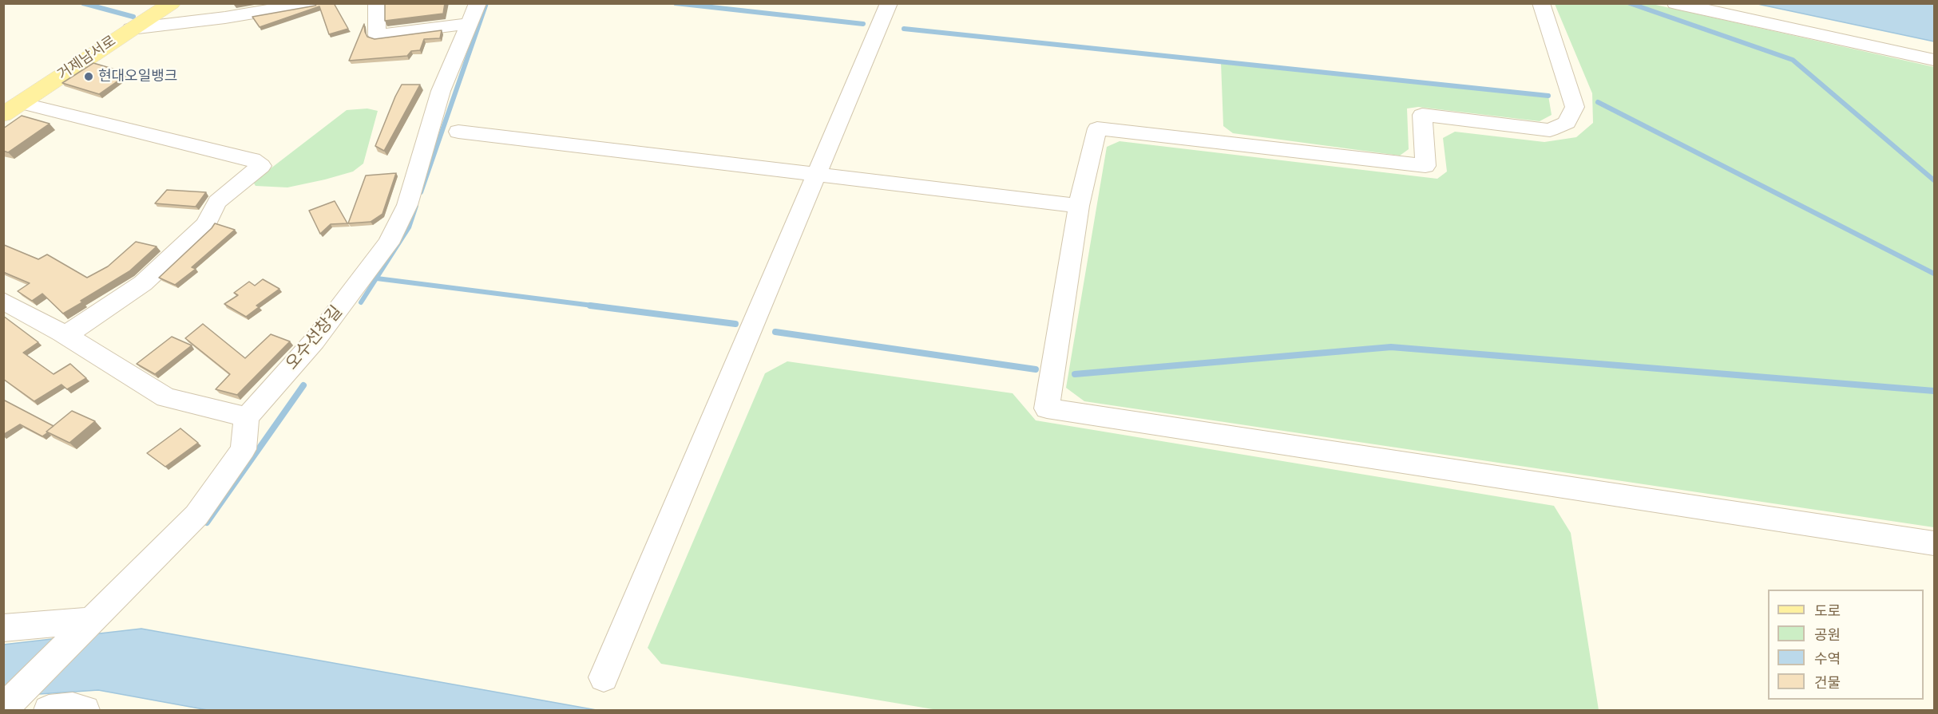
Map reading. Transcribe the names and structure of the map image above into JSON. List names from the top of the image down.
{
  "streets": {
    "main road": ["거제남서로"],
    "street": ["오수선창길"]
  },
  "places": ["현대오일뱅크"],
  "legend": [
    "도로",
    "공원",
    "수역",
    "건물"
  ]
}
